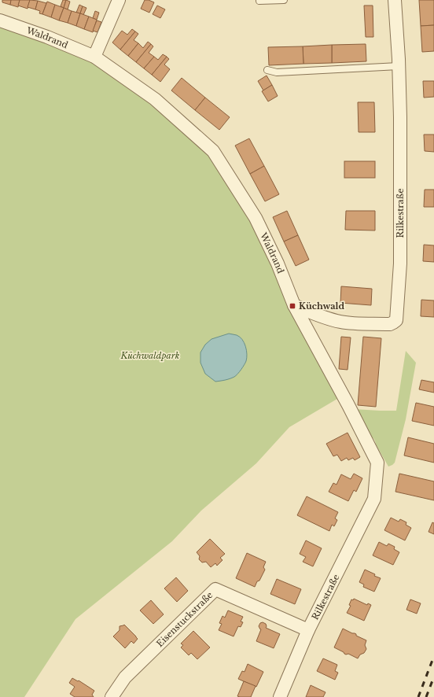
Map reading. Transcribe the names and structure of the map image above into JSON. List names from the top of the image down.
{
  "streets": {
    "street": ["Waldrand", "Rilkestraße", "Eisenstuckstraße"]
  },
  "crossings": [
    ["Waldrand", "Rilkestraße"],
    ["Rilkestraße", "Eisenstuckstraße"]
  ],
  "parks": ["Küchwaldpark"],
  "places": {
    "transit": ["Küchwald"]
  }
}
